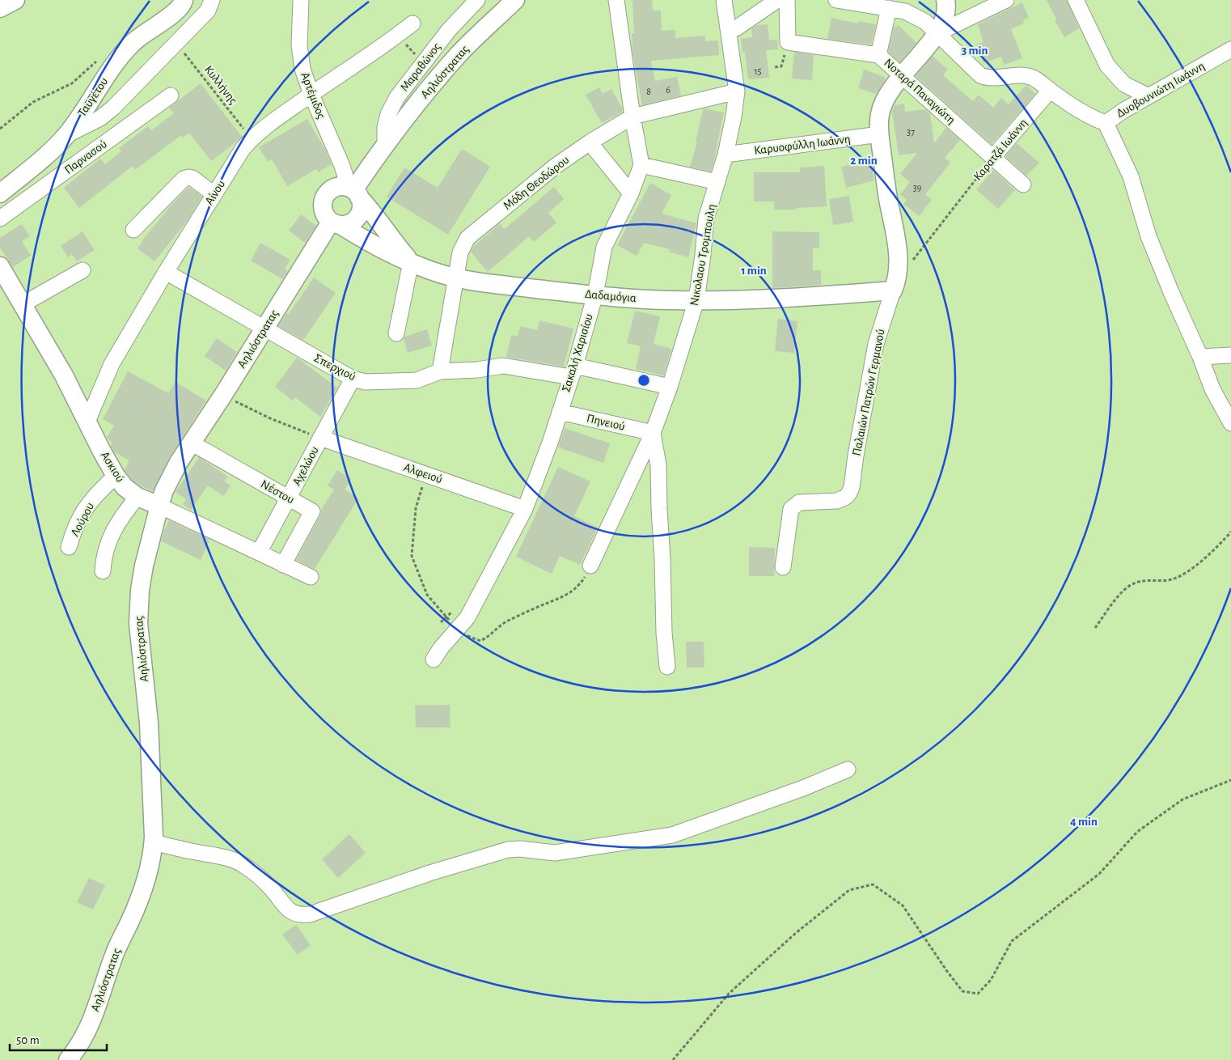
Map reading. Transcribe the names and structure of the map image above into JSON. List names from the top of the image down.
{
  "streets": {
    "street": [
      "Μαραθώνος",
      "Αηλιόστρατας",
      "Δυοβουνιώτη Ιωάννη",
      "Νοταρά Παναγιώτη",
      "Αρτέμιδος",
      "Ταϋγέτου",
      "Καρυοφύλλη Ιωάννη",
      "Καρατζά Ιωάννη",
      "Παρνασού",
      "Μόδη Θεοδώρου",
      "Αίνου",
      "Νικολαου Τρομπουλη",
      "Δαδαμόγια",
      "Σακαλή Χαρισίου",
      "Σπερχιού",
      "Παλαιών Πατρών Γερμανού",
      "Πηνειού",
      "Αχελώου",
      "Ασκιού",
      "Αλφειού",
      "Νέστου",
      "Λούρου"
    ],
    "path": ["Κυλλήνης"]
  },
  "crossings": [
    ["Μαραθώνος", "Αηλιόστρατας"],
    ["Αηλιόστρατας", "Αρτέμιδος"],
    ["Αηλιόστρατας", "Δαδαμόγια"],
    ["Αηλιόστρατας", "Σπερχιού"],
    ["Αηλιόστρατας", "Ασκιού"],
    ["Αηλιόστρατας", "Νέστου"],
    ["Κυλλήνης", "Αίνου"],
    ["Δυοβουνιώτη Ιωάννη", "Καρατζά Ιωάννη"],
    ["Δυοβουνιώτη Ιωάννη", "Παλαιών Πατρών Γερμανού"],
    ["Νοταρά Παναγιώτη", "Καρατζά Ιωάννη"],
    ["Νοταρά Παναγιώτη", "Παλαιών Πατρών Γερμανού"],
    ["Αρτέμιδος", "Αίνου"],
    ["Αρτέμιδος", "Δαδαμόγια"],
    ["Καρυοφύλλη Ιωάννη", "Νικολαου Τρομπουλη"],
    ["Καρυοφύλλη Ιωάννη", "Παλαιών Πατρών Γερμανού"],
    ["Καρατζά Ιωάννη", "Δαδαμόγια"],
    ["Καρατζά Ιωάννη", "Παλαιών Πατρών Γερμανού"],
    ["Μόδη Θεοδώρου", "Νικολαου Τρομπουλη"],
    ["Μόδη Θεοδώρου", "Δαδαμόγια"],
    ["Μόδη Θεοδώρου", "Σπερχιού"],
    ["Αίνου", "Σπερχιού"],
    ["Αίνου", "Ασκιού"],
    ["Νικολαου Τρομπουλη", "Δαδαμόγια"],
    ["Νικολαου Τρομπουλη", "Σπερχιού"],
    ["Νικολαου Τρομπουλη", "Πηνειού"],
    ["Δαδαμόγια", "Σακαλή Χαρισίου"],
    ["Δαδαμόγια", "Παλαιών Πατρών Γερμανού"],
    ["Σακαλή Χαρισίου", "Σπερχιού"],
    ["Σακαλή Χαρισίου", "Πηνειού"],
    ["Σακαλή Χαρισίου", "Αλφειού"],
    ["Σπερχιού", "Αχελώου"],
    ["Αχελώου", "Ασκιού"],
    ["Αχελώου", "Αλφειού"],
    ["Αχελώου", "Νέστου"],
    ["Ασκιού", "Νέστου"],
    ["Ασκιού", "Λούρου"]
  ],
  "house_numbers": [
    "15",
    "6",
    "8",
    "37",
    "39"
  ],
  "scale_bar": "50 m",
  "rings": [
    "3 min",
    "2 min",
    "1 min",
    "4 min"
  ]
}
